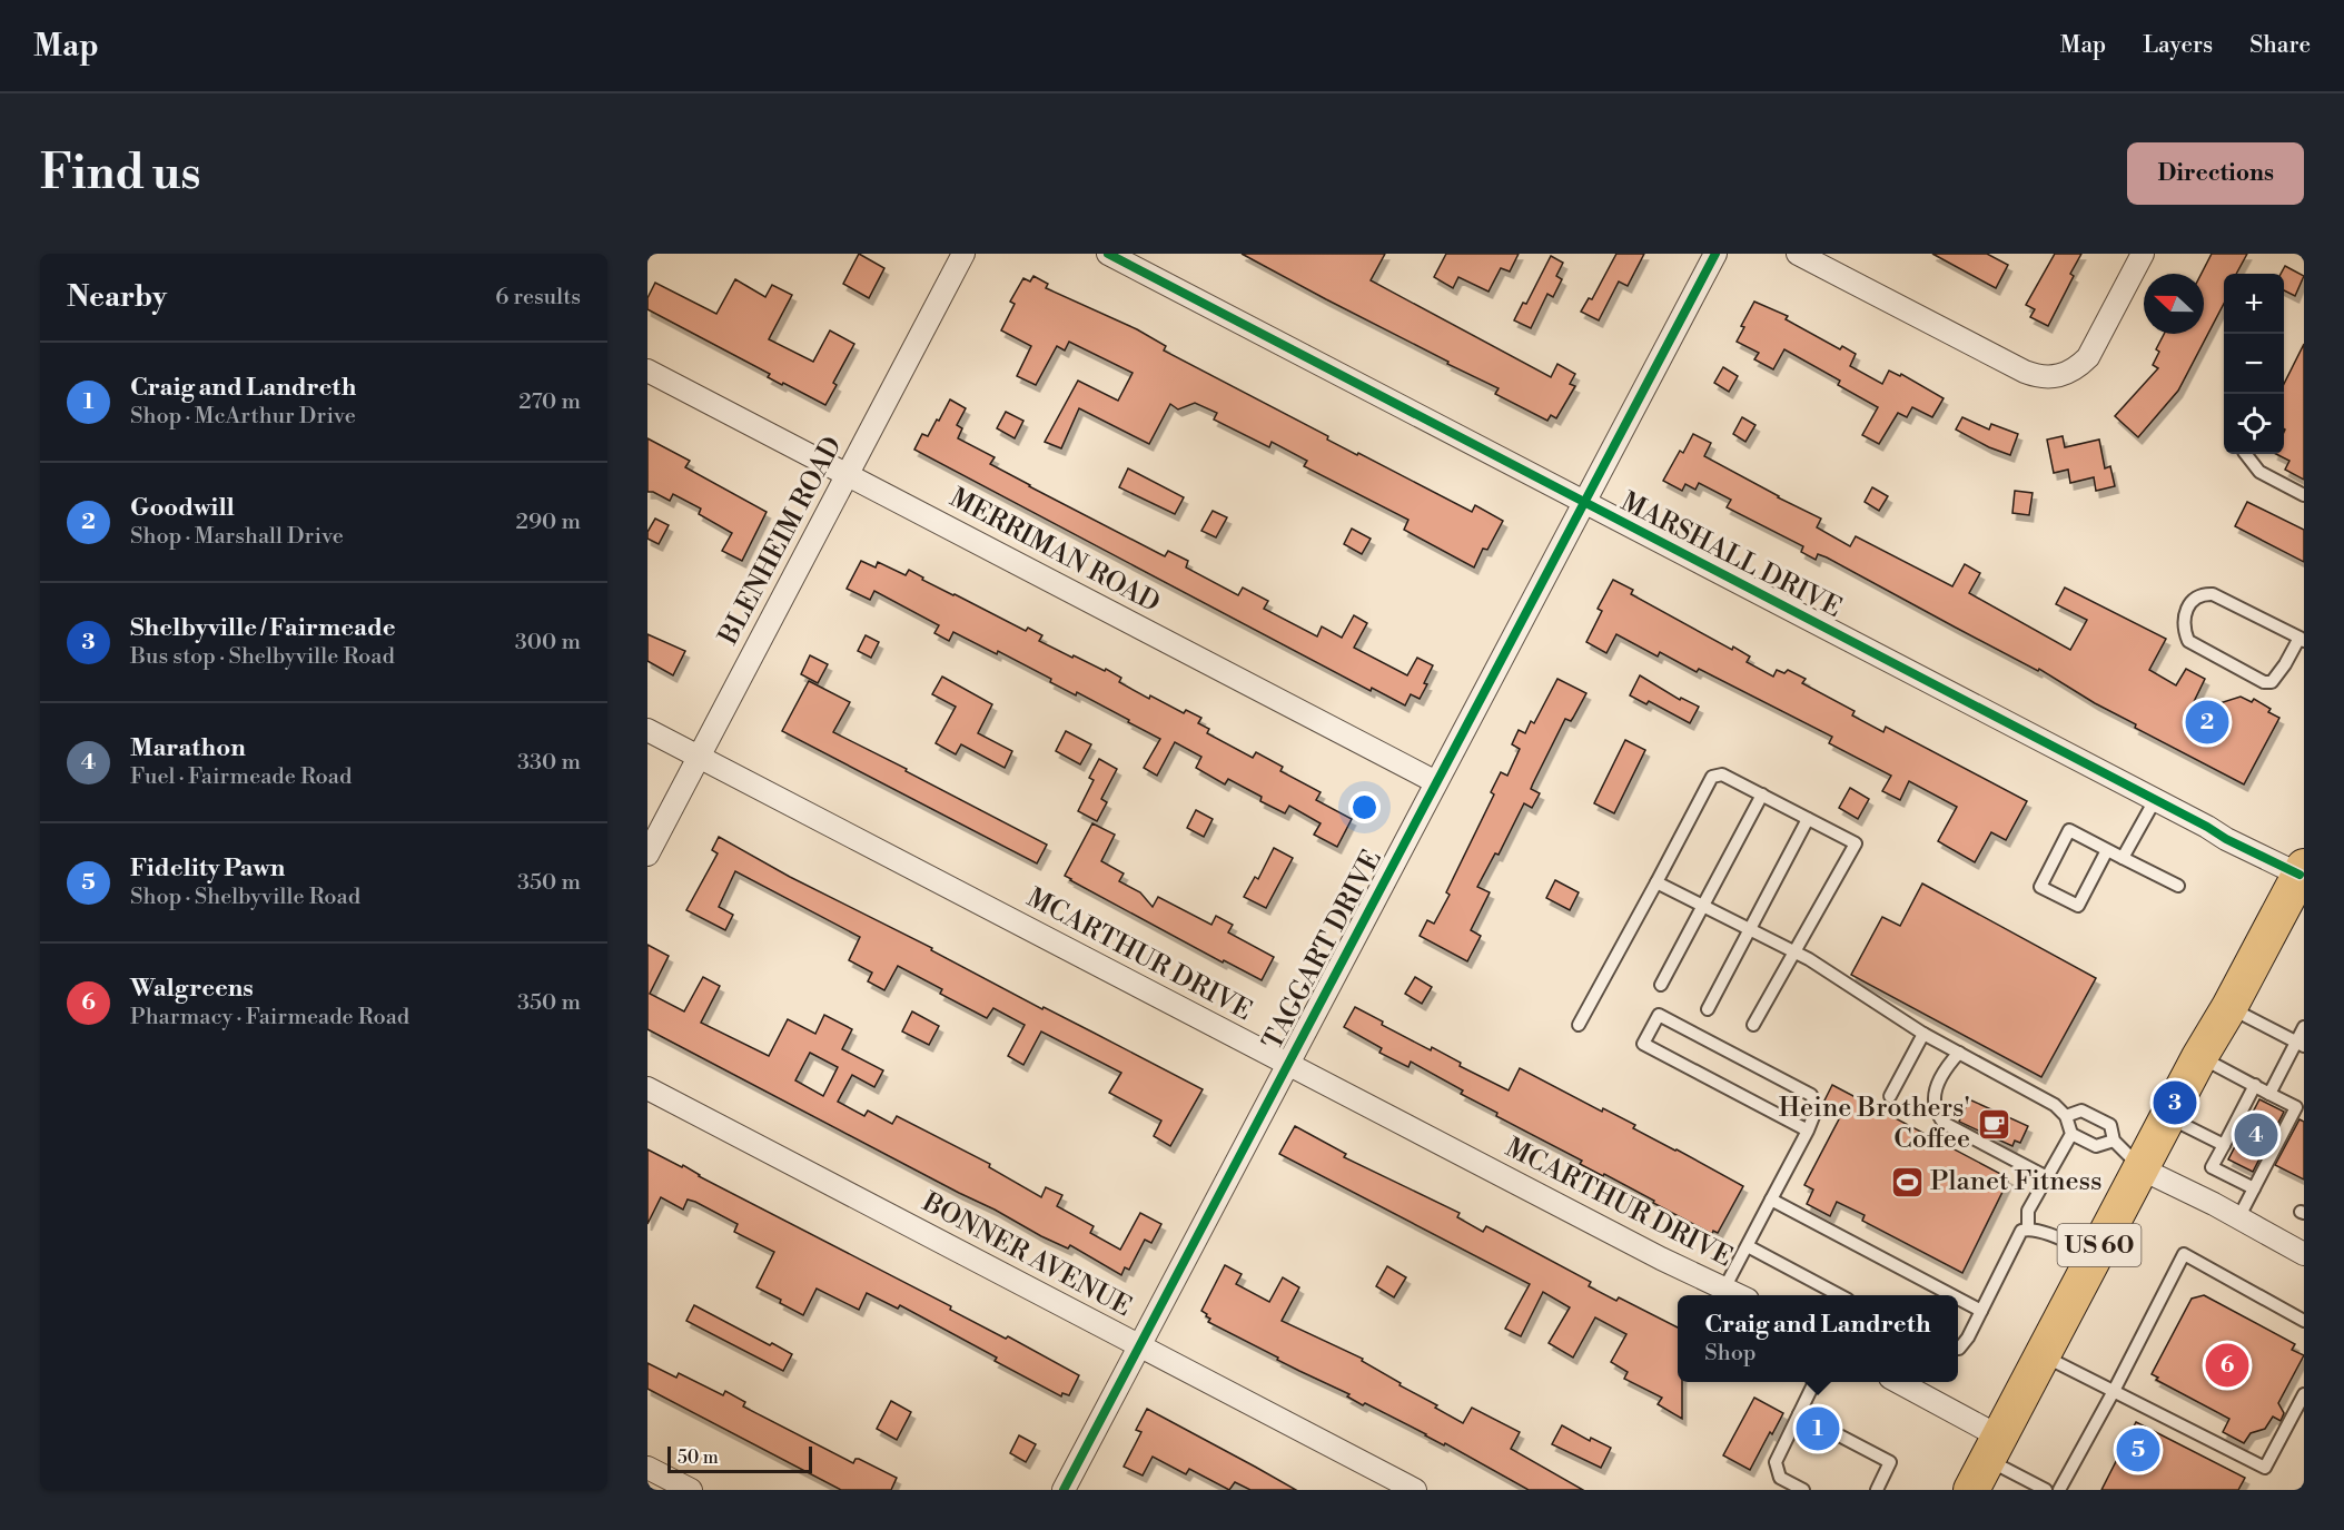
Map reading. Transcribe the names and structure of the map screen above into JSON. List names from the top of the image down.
{
  "streets": {
    "main road": ["US 60"],
    "street": [
      "BLENHEIM ROAD",
      "MERRIMAN ROAD",
      "MARSHALL DRIVE",
      "TAGGART DRIVE",
      "MCARTHUR DRIVE",
      "BONNER AVENUE"
    ]
  },
  "crossings": [
    ["BLENHEIM ROAD", "MERRIMAN ROAD"],
    ["BLENHEIM ROAD", "MCARTHUR DRIVE"],
    ["MERRIMAN ROAD", "TAGGART DRIVE"],
    ["MARSHALL DRIVE", "TAGGART DRIVE"],
    ["MARSHALL DRIVE", "US 60"],
    ["TAGGART DRIVE", "MCARTHUR DRIVE"],
    ["TAGGART DRIVE", "BONNER AVENUE"]
  ],
  "places": {
    "cafe": ["Heine Brothers' Coffee"],
    "sports": ["Planet Fitness"]
  },
  "scale_bar": "50 m",
  "north": "left",
  "page": {
    "header": "Map",
    "nav": ["Map", "Layers", "Share"],
    "buttons": "Directions",
    "title": "Find us",
    "heading": ["Nearby", "6 results"],
    "map_buttons": ["+", "−"],
    "list": [
      {
        "mark": "1",
        "name": "Craig and Landreth",
        "note": "Shop · McArthur Drive",
        "value": "270 m"
      },
      {
        "mark": "2",
        "name": "Goodwill",
        "note": "Shop · Marshall Drive",
        "value": "290 m"
      },
      {
        "mark": "3",
        "name": "Shelbyville / Fairmeade",
        "note": "Bus stop · Shelbyville Road",
        "value": "300 m"
      },
      {
        "mark": "4",
        "name": "Marathon",
        "note": "Fuel · Fairmeade Road",
        "value": "330 m"
      },
      {
        "mark": "5",
        "name": "Fidelity Pawn",
        "note": "Shop · Shelbyville Road",
        "value": "350 m"
      },
      {
        "mark": "6",
        "name": "Walgreens",
        "note": "Pharmacy · Fairmeade Road",
        "value": "350 m"
      }
    ],
    "pins": [
      "2",
      "3",
      "4",
      "6",
      "1",
      "5"
    ],
    "popup": ["Craig and Landreth", "Shop"],
    "scale": "50 m"
  }
}
